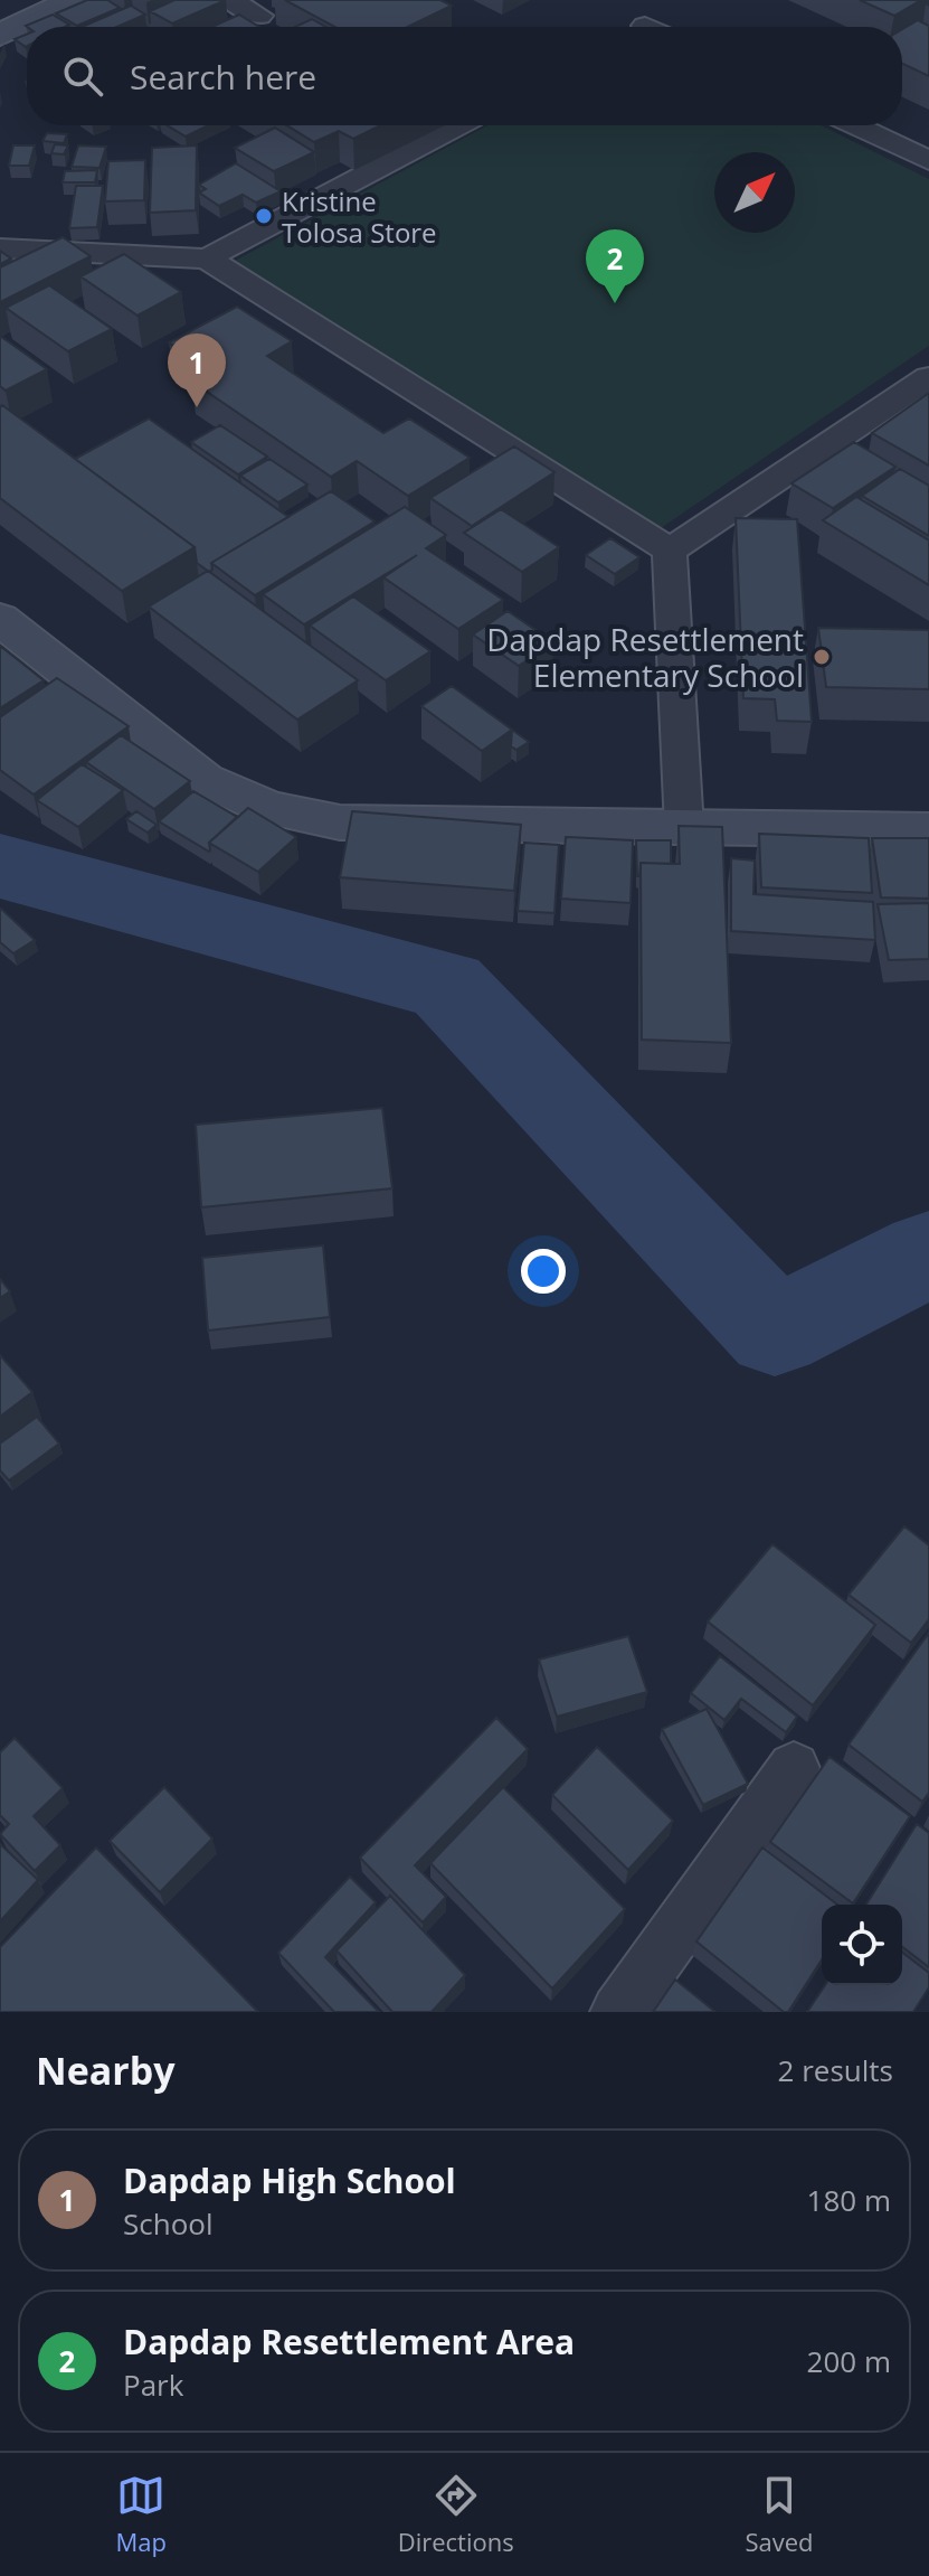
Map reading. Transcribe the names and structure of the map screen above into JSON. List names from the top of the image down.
{
  "places": ["Kristine Tolosa Store", "Dapdap Resettlement Elementary School"],
  "north": "top right",
  "page": {
    "search": "Search here",
    "pins": ["2", "1"],
    "heading": ["Nearby", "2 results"],
    "list": [
      {
        "mark": "1",
        "name": "Dapdap High School",
        "note": "School",
        "value": "180 m"
      },
      {
        "mark": "2",
        "name": "Dapdap Resettlement Area",
        "note": "Park",
        "value": "200 m"
      }
    ],
    "nav": ["Map", "Directions", "Saved"]
  }
}
